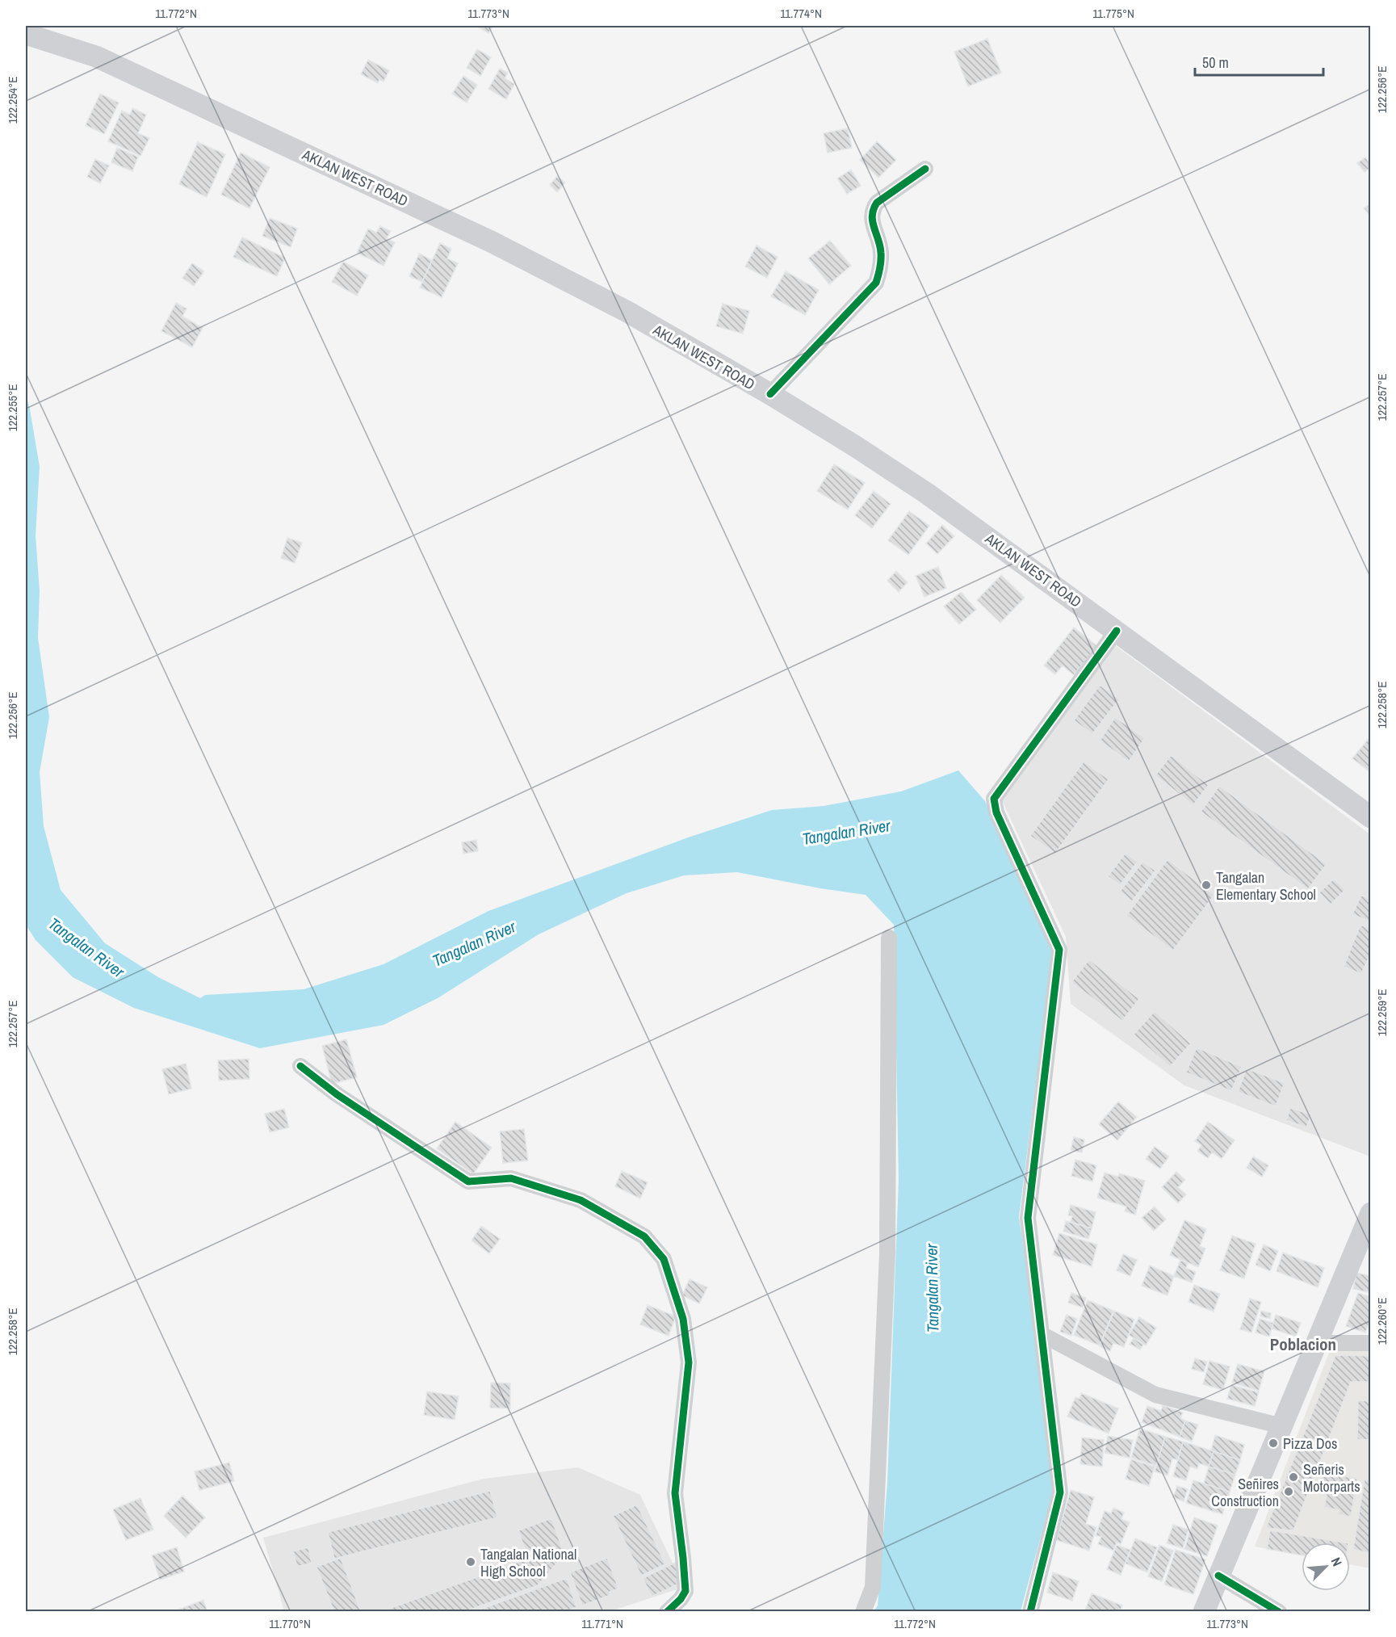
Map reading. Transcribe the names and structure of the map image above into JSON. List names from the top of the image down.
{
  "streets": {
    "main road": ["AKLAN WEST ROAD"]
  },
  "districts": ["Poblacion"],
  "water": ["Tangalan River"],
  "places": [
    "Tangalan Elementary School",
    "Pizza Dos",
    "Señeris Motorparts",
    "Señires Construction",
    "Tangalan National High School"
  ],
  "scale_bar": "50 m",
  "north": "top right",
  "coordinates": [
    "11.772°N",
    "11.773°N",
    "11.774°N",
    "11.775°N",
    "122.256°E",
    "122.254°E",
    "122.257°E",
    "122.255°E",
    "122.258°E",
    "122.259°E",
    "122.260°E",
    "11.770°N",
    "11.771°N"
  ]
}
